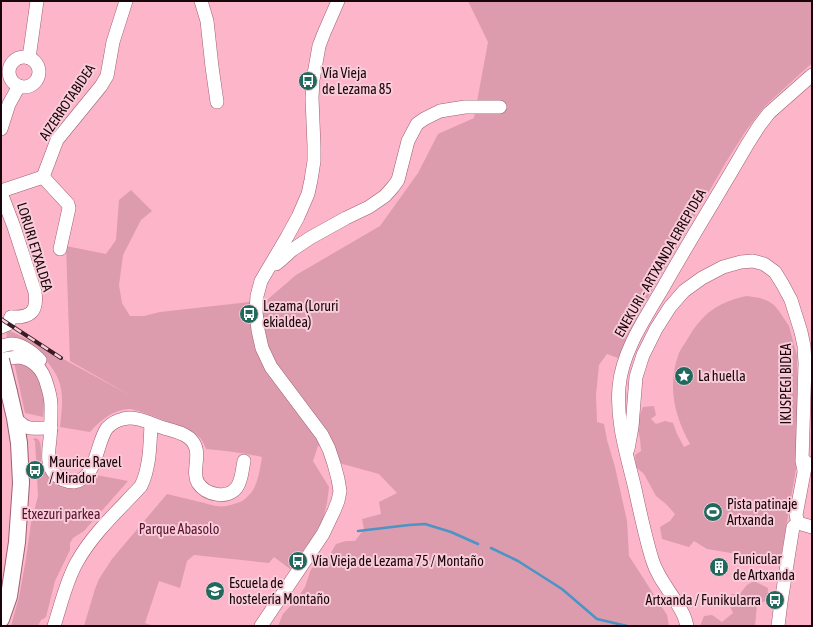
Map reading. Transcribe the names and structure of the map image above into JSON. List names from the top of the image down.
{
  "streets": {
    "street": [
      "AIZERROTABIDEA",
      "LORURI ETXALDEA",
      "ENEKURI - ARTXANDA ERREPIDEA",
      "IKUSPEGI BIDEA"
    ]
  },
  "crossings": [
    ["AIZERROTABIDEA", "LORURI ETXALDEA"],
    ["ENEKURI - ARTXANDA ERREPIDEA", "IKUSPEGI BIDEA"]
  ],
  "parks": ["Etxezuri parkea", "Parque Abasolo"],
  "places": {
    "bus stop": [
      "Vía Vieja de Lezama 85",
      "Lezama (Loruri ekialdea)",
      "Maurice Ravel / Mirador",
      "Vía Vieja de Lezama 75 / Montaño",
      "Artxanda / Funikularra"
    ],
    "place": ["La huella"],
    "sports": ["Pista patinaje Artxanda"],
    "building": ["Funicular de Artxanda"],
    "school or university": ["Escuela de hostelería Montaño"]
  }
}
